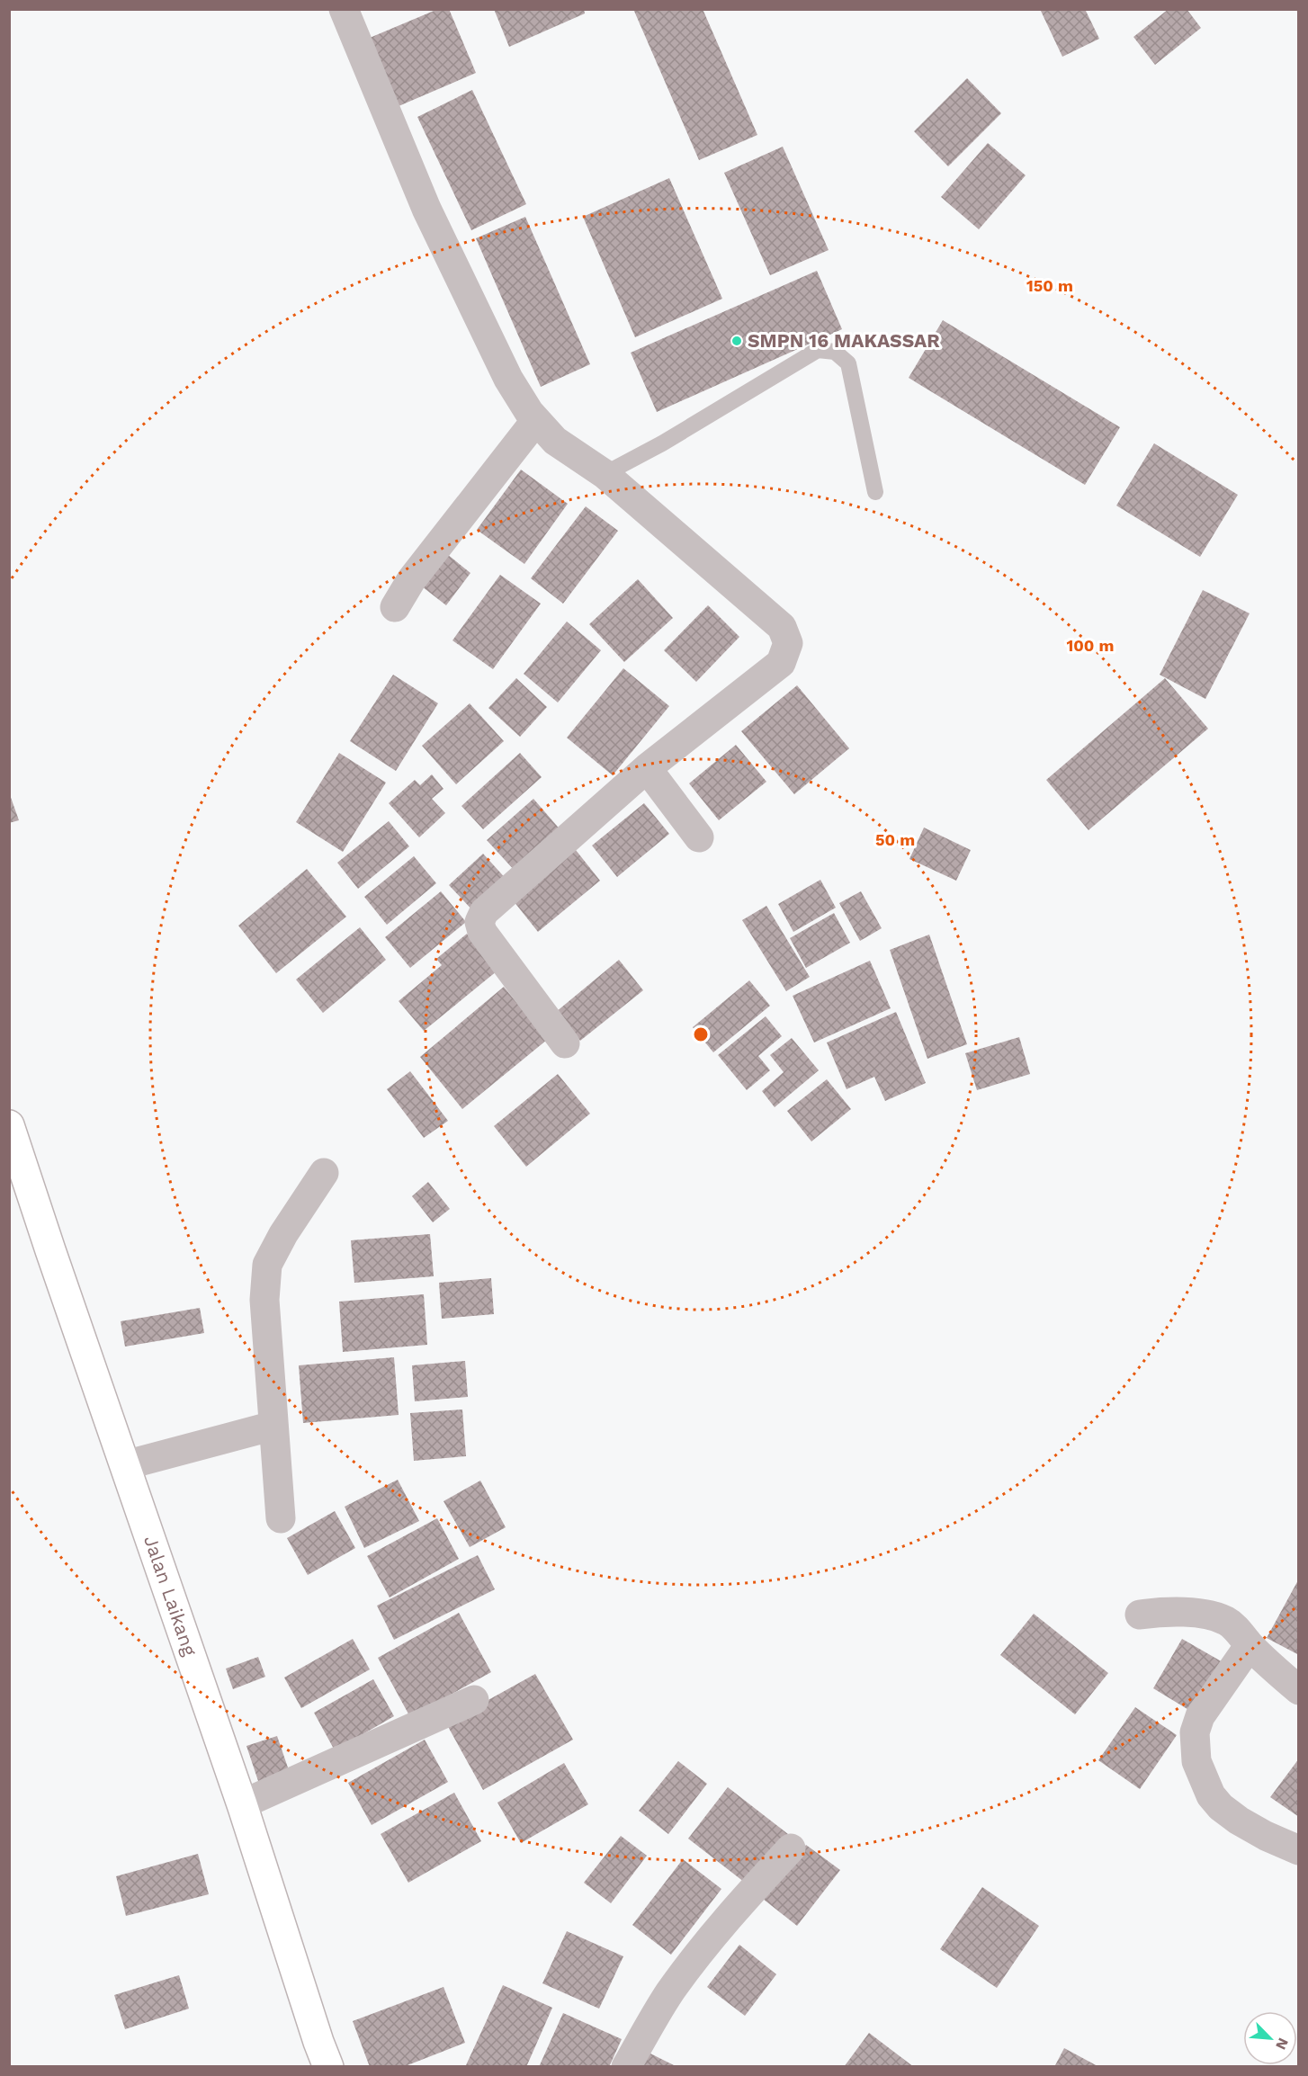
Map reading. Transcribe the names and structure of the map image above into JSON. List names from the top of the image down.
{
  "streets": {
    "main road": ["Jalan Laikang"]
  },
  "places": ["SMPN 16 MAKASSAR"],
  "north": "bottom right",
  "rings": ["150 m", "100 m", "50 m"]
}
